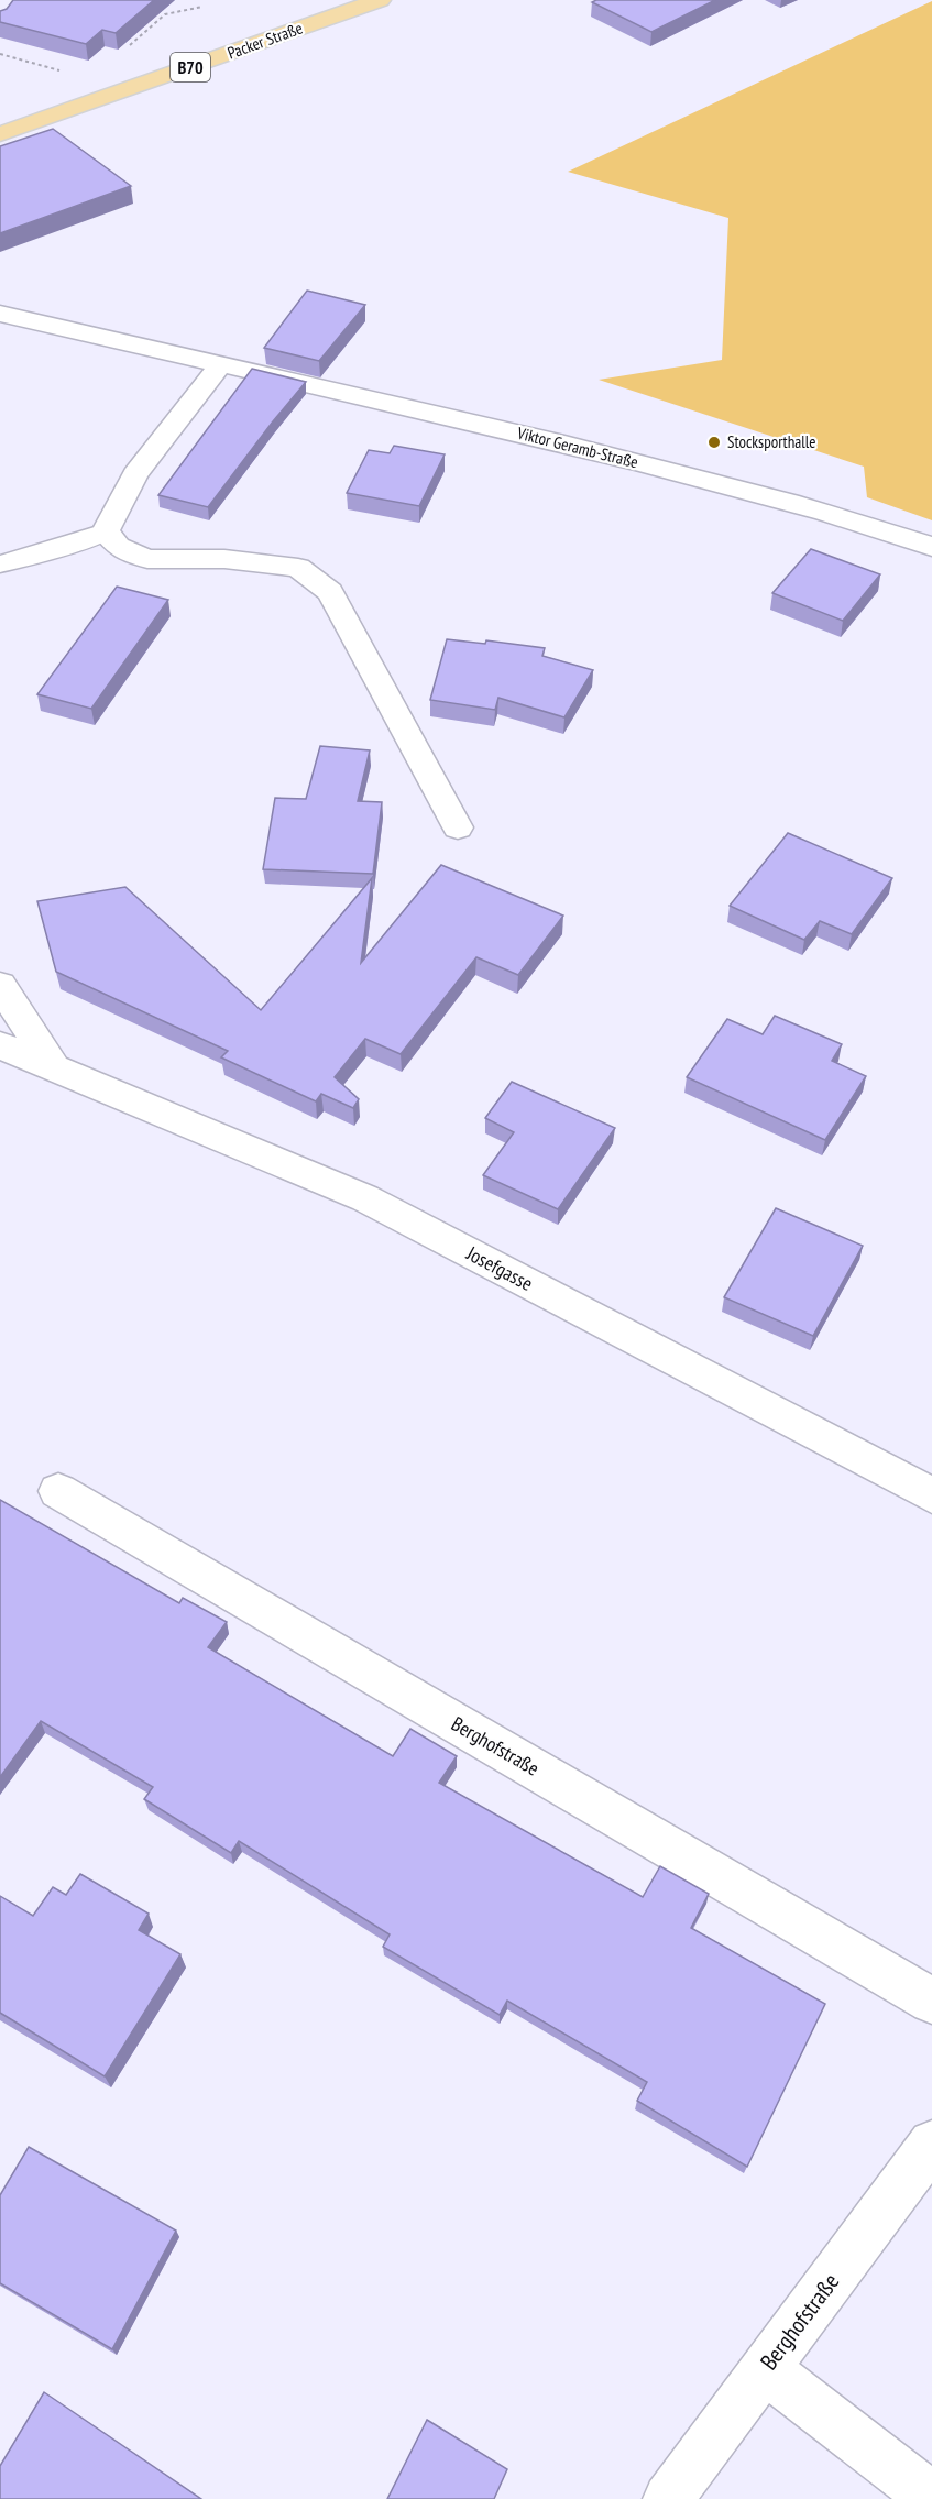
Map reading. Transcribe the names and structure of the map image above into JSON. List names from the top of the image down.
{
  "streets": {
    "main road": ["Packer Straße", "B70"],
    "street": ["Viktor Geramb-Straße", "Josefgasse", "Berghofstraße"]
  },
  "places": ["Stocksporthalle"]
}
